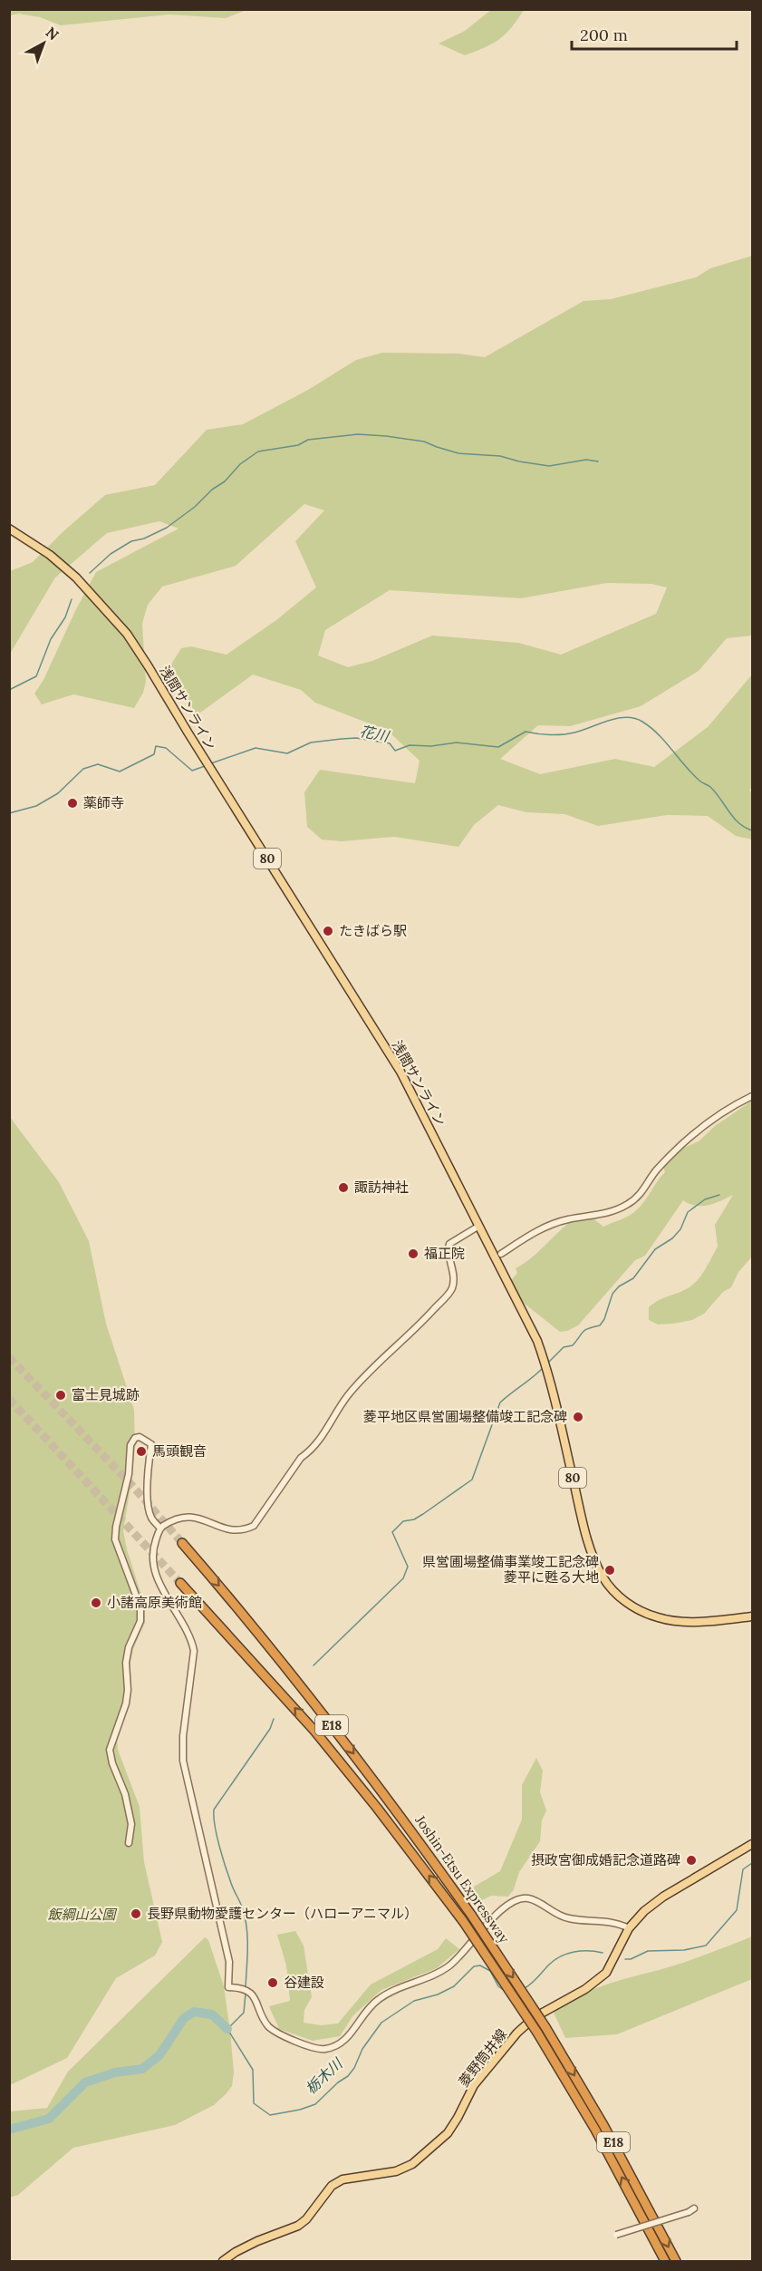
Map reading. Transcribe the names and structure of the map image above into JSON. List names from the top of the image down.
{
  "streets": {
    "highway": ["E18", "Joshin-Etsu Expressway"],
    "main road": ["浅間サンライン", "80", "菱野筒井線"]
  },
  "water": ["花川", "栃木川"],
  "parks": ["飯綱山公園"],
  "places": [
    "薬師寺",
    "たきばら駅",
    "諏訪神社",
    "福正院",
    "富士見城跡",
    "菱平地区県営圃場整備竣工記念碑",
    "馬頭観音",
    "県営圃場整備事業竣工記念碑 菱平に甦る大地",
    "小諸高原美術館",
    "摂政宮御成婚記念道路碑",
    "長野県動物愛護センター（ハローアニマル）",
    "谷建設"
  ],
  "scale_bar": "200 m",
  "north": "top right"
}
